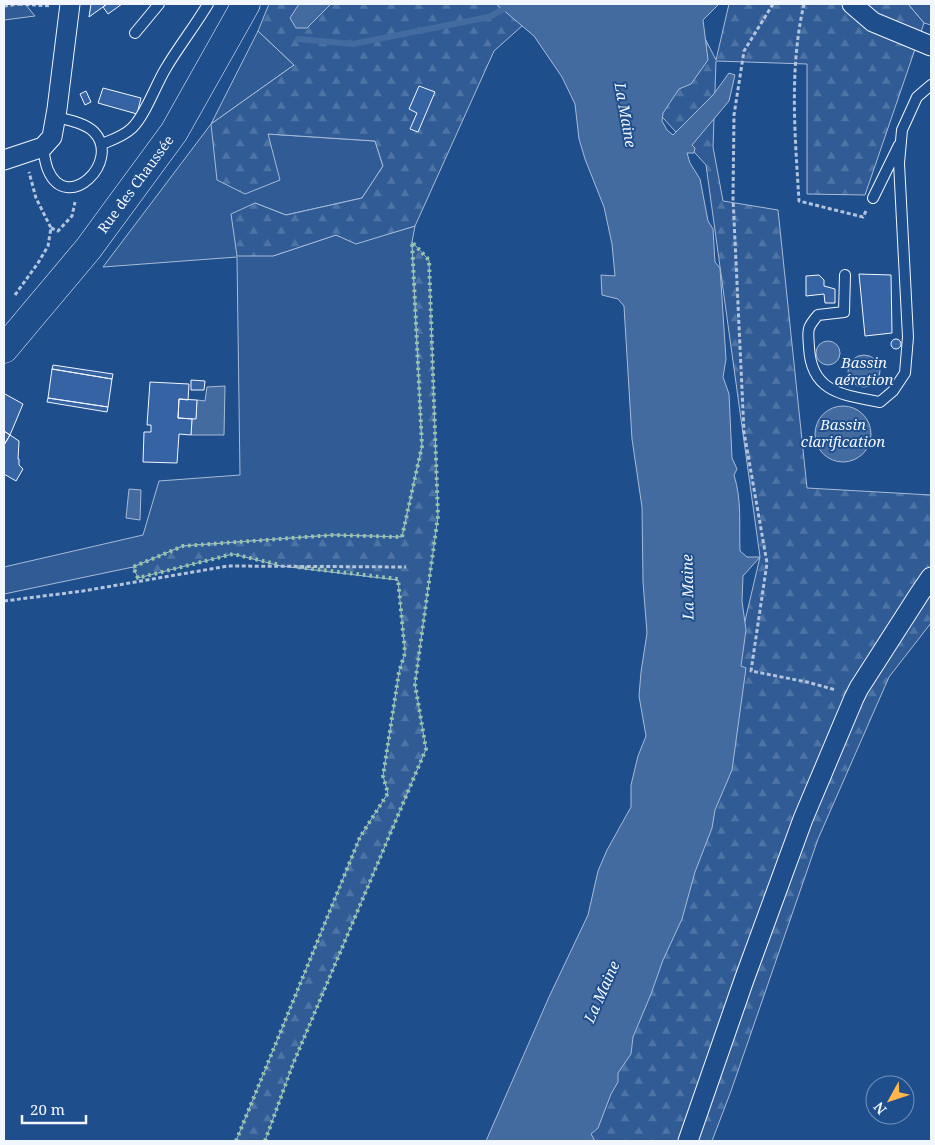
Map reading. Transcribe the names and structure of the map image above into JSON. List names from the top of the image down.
{
  "streets": {
    "main road": ["Rue des Chaussée"]
  },
  "water": ["La Maine", "Bassin aération", "Bassin clarification"],
  "scale_bar": "20 m",
  "north": "bottom left"
}
